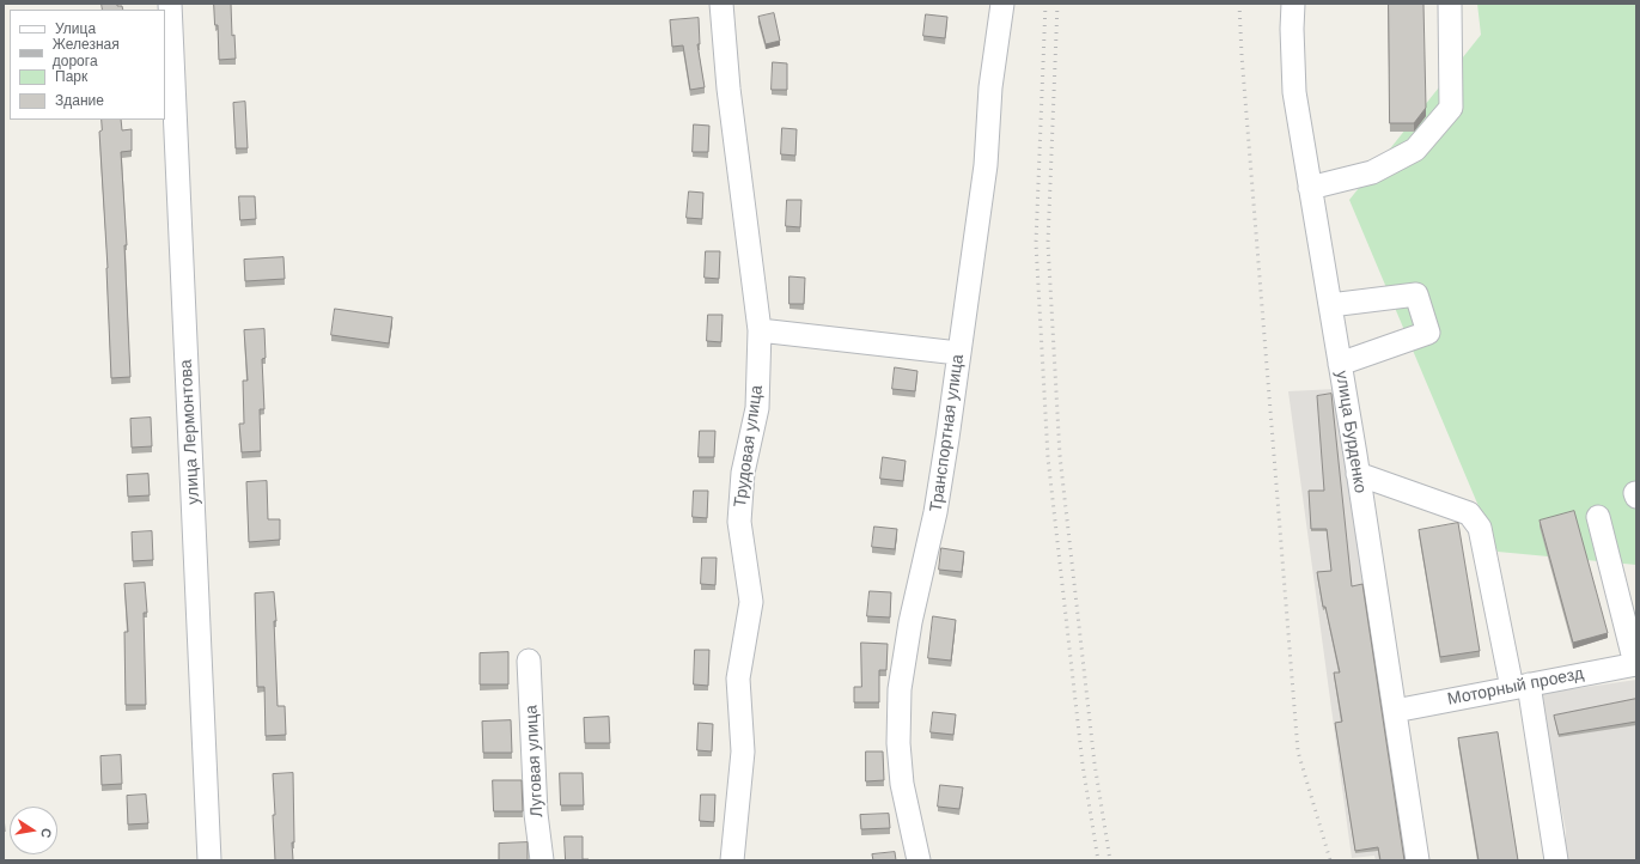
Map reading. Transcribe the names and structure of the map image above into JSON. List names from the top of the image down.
{
  "streets": {
    "street": [
      "улица Лермонтова",
      "улица Бурденко",
      "Транспортная улица",
      "Трудовая улица",
      "Моторный проезд",
      "Луговая улица"
    ]
  },
  "crossings": [
    ["улица Бурденко", "Моторный проезд"]
  ],
  "legend": [
    "Улица",
    "Железная дорога",
    "Парк",
    "Здание"
  ],
  "north": "right"
}
